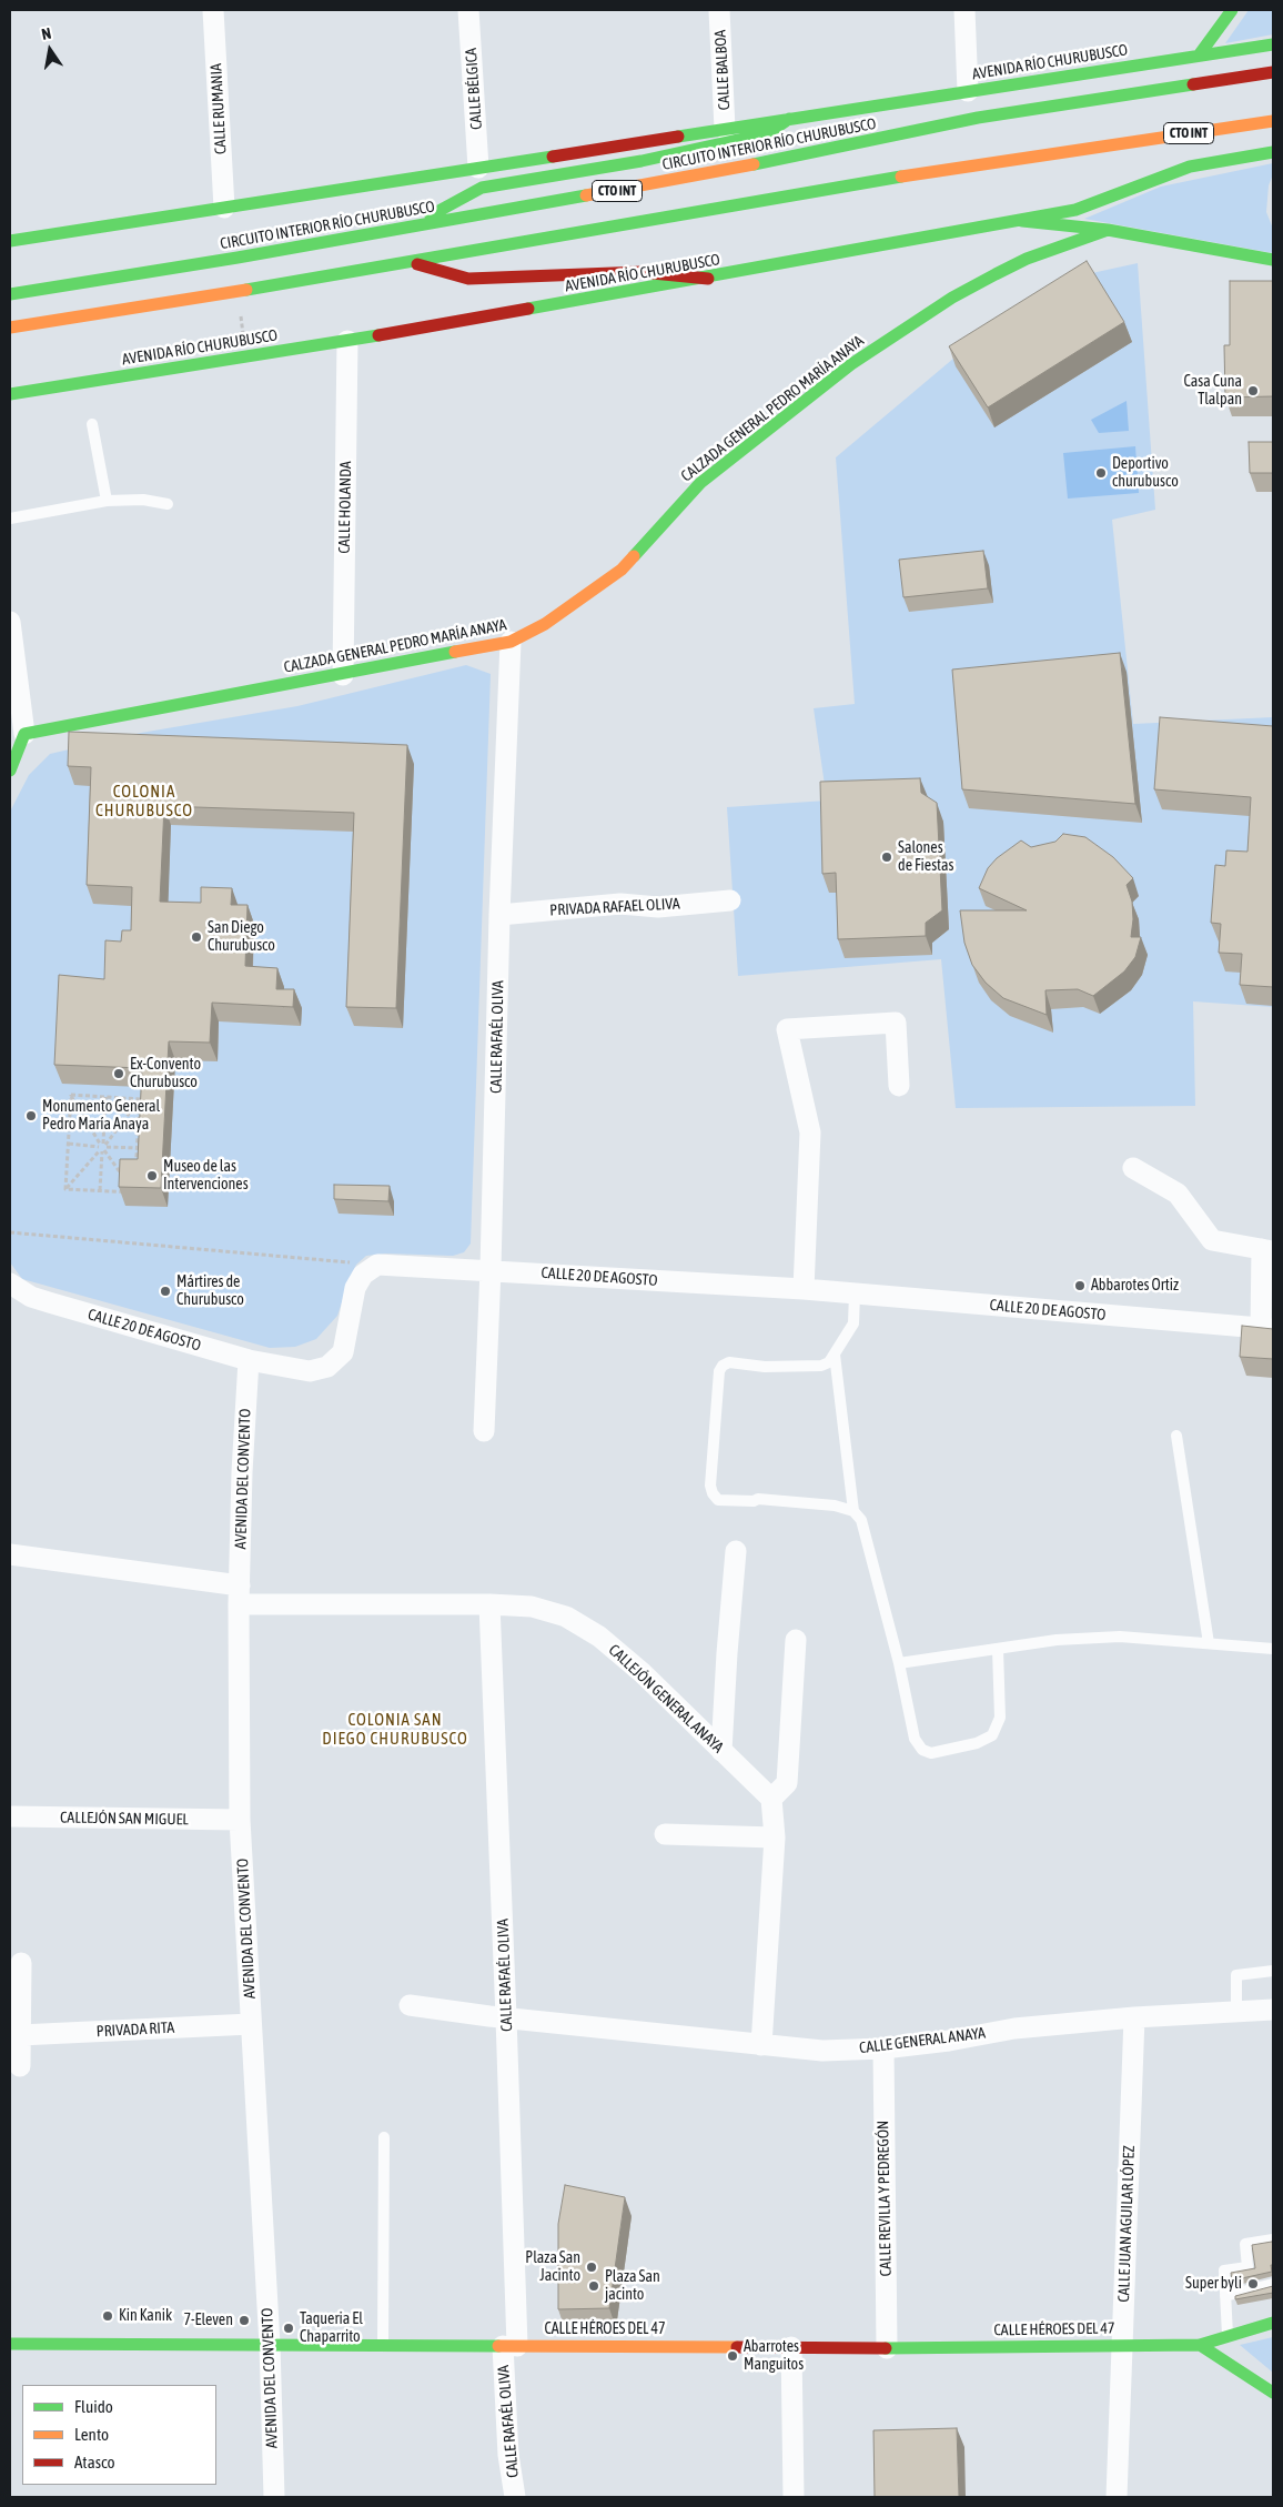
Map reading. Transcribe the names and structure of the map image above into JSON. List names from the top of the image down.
{
  "streets": {
    "main road": [
      "AVENIDA RÍO CHURUBUSCO",
      "CTO INT",
      "CIRCUITO INTERIOR RÍO CHURUBUSCO",
      "CALZADA GENERAL PEDRO MARÍA ANAYA",
      "CALLE HÉROES DEL 47"
    ],
    "street": [
      "CALLE BALBOA",
      "CALLE BÉLGICA",
      "CALLE RUMANIA",
      "CALLE HOLANDA",
      "PRIVADA RAFAEL OLIVA",
      "CALLE RAFAÉL OLIVA",
      "CALLE 20 DE AGOSTO",
      "AVENIDA DEL CONVENTO",
      "CALLEJÓN GENERAL ANAYA",
      "CALLEJÓN SAN MIGUEL",
      "PRIVADA RITA",
      "CALLE GENERAL ANAYA",
      "CALLE REVILLA Y PEDREGÓN",
      "CALLE JUAN AGUILAR LÓPEZ"
    ]
  },
  "crossings": [
    ["AVENIDA RÍO CHURUBUSCO", "CALLE BALBOA"],
    ["AVENIDA RÍO CHURUBUSCO", "CALLE BÉLGICA"],
    ["AVENIDA RÍO CHURUBUSCO", "CALLE RUMANIA"],
    ["AVENIDA RÍO CHURUBUSCO", "CALLE HOLANDA"],
    ["CALZADA GENERAL PEDRO MARÍA ANAYA", "CALLE HOLANDA"],
    ["CALZADA GENERAL PEDRO MARÍA ANAYA", "CALLE RAFAÉL OLIVA"],
    ["PRIVADA RAFAEL OLIVA", "CALLE RAFAÉL OLIVA"],
    ["CALLE RAFAÉL OLIVA", "CALLE 20 DE AGOSTO"],
    ["CALLE RAFAÉL OLIVA", "CALLEJÓN GENERAL ANAYA"],
    ["CALLE RAFAÉL OLIVA", "CALLE GENERAL ANAYA"],
    ["CALLE RAFAÉL OLIVA", "CALLE HÉROES DEL 47"],
    ["CALLE 20 DE AGOSTO", "AVENIDA DEL CONVENTO"],
    ["AVENIDA DEL CONVENTO", "CALLEJÓN GENERAL ANAYA"],
    ["AVENIDA DEL CONVENTO", "CALLEJÓN SAN MIGUEL"],
    ["AVENIDA DEL CONVENTO", "PRIVADA RITA"],
    ["AVENIDA DEL CONVENTO", "CALLE HÉROES DEL 47"],
    ["CALLE GENERAL ANAYA", "CALLE REVILLA Y PEDREGÓN"],
    ["CALLE GENERAL ANAYA", "CALLE JUAN AGUILAR LÓPEZ"],
    ["CALLE REVILLA Y PEDREGÓN", "CALLE HÉROES DEL 47"],
    ["CALLE JUAN AGUILAR LÓPEZ", "CALLE HÉROES DEL 47"]
  ],
  "districts": ["COLONIA CHURUBUSCO", "COLONIA SAN DIEGO CHURUBUSCO"],
  "places": [
    "Casa Cuna Tlalpan",
    "Deportivo churubusco",
    "Salones de Fiestas",
    "San Diego Churubusco",
    "Ex-Convento Churubusco",
    "Monumento General Pedro María Anaya",
    "Museo de las Intervenciones",
    "Abbarotes Ortiz",
    "Mártires de Churubusco",
    "Plaza San Jacinto",
    "Super byli",
    "Plaza San jacinto",
    "Kin Kanik",
    "7-Eleven",
    "Taqueria El Chaparrito",
    "Abarrotes Manguitos"
  ],
  "legend": ["Fluido", "Lento", "Atasco"],
  "north": "top"
}
